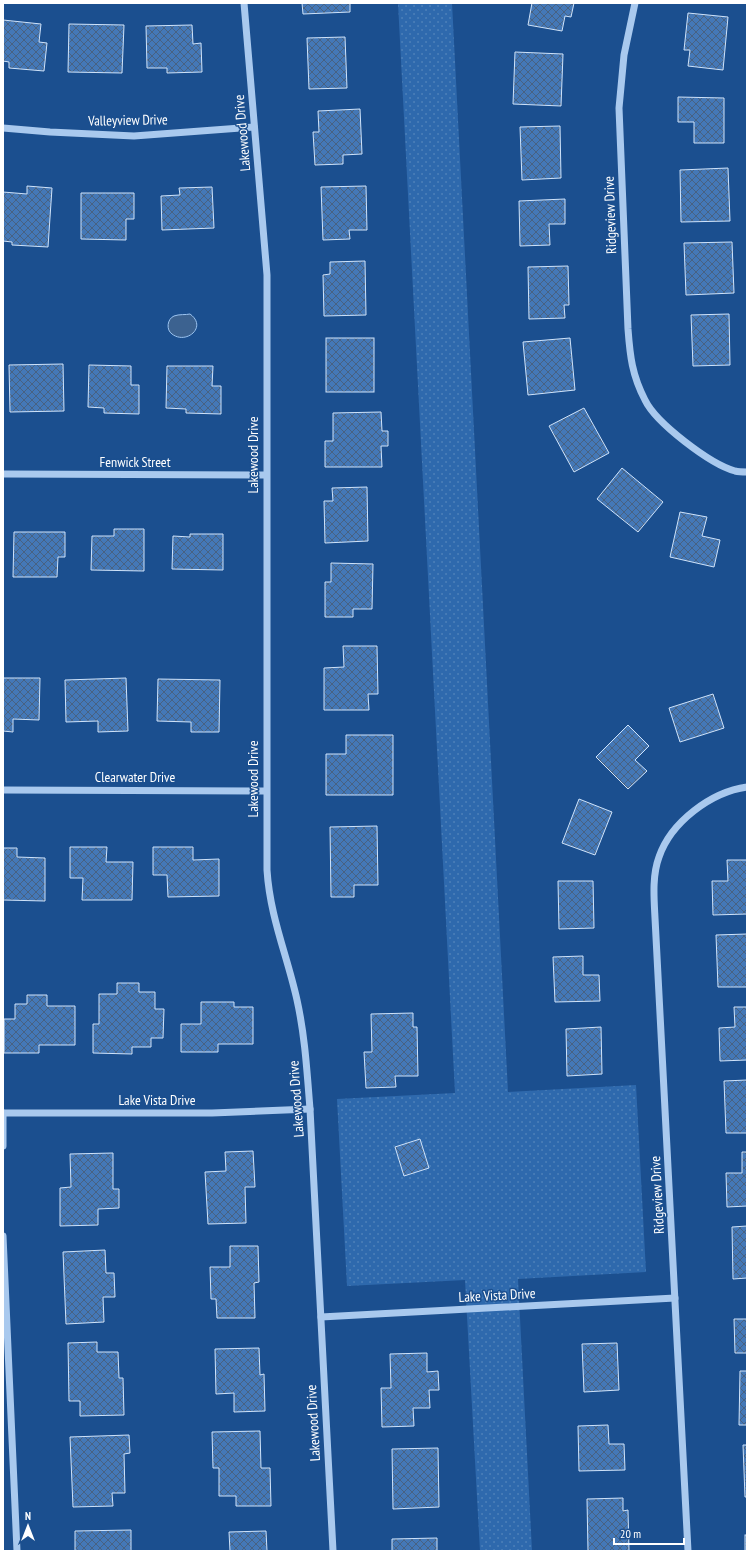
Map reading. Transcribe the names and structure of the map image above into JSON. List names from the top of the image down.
{
  "streets": {
    "street": [
      "Valleyview Drive",
      "Lakewood Drive",
      "Ridgeview Drive",
      "Fenwick Street",
      "Clearwater Drive",
      "Lake Vista Drive"
    ]
  },
  "crossings": [
    ["Valleyview Drive", "Lakewood Drive"],
    ["Lakewood Drive", "Fenwick Street"],
    ["Lakewood Drive", "Clearwater Drive"],
    ["Lakewood Drive", "Lake Vista Drive"],
    ["Ridgeview Drive", "Lake Vista Drive"]
  ],
  "scale_bar": "20 m",
  "north": "top"
}
